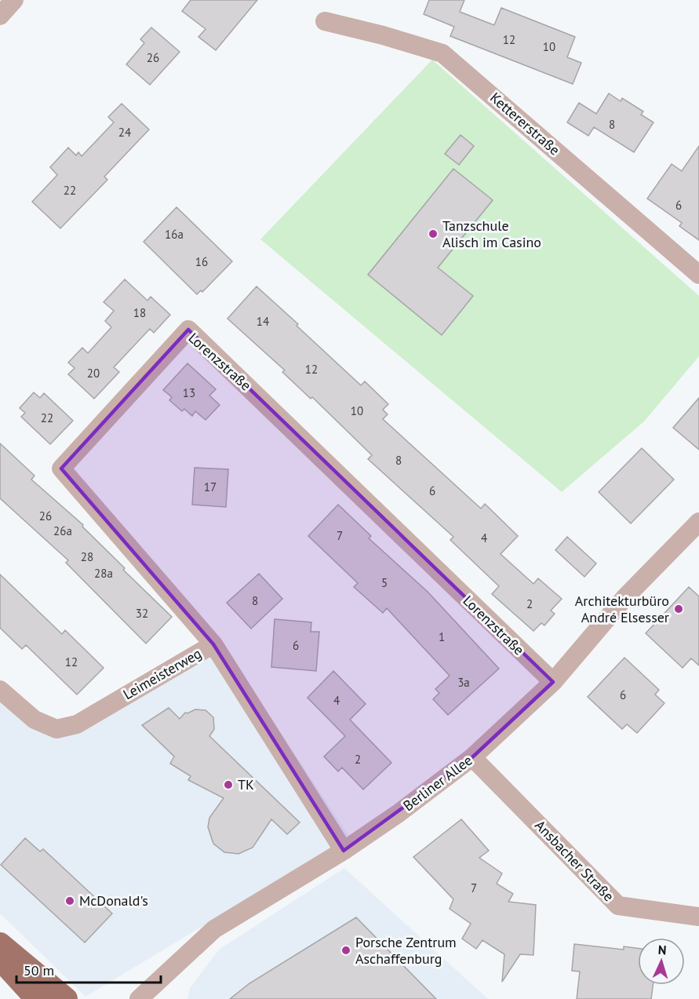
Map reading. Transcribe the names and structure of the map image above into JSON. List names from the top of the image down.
{
  "streets": {
    "street": [
      "Kettererstraße",
      "Lorenzstraße",
      "Leimeisterweg",
      "Berliner Allee",
      "Ansbacher Straße"
    ]
  },
  "crossings": [
    ["Lorenzstraße", "Leimeisterweg"],
    ["Lorenzstraße", "Berliner Allee"],
    ["Leimeisterweg", "Berliner Allee"],
    ["Berliner Allee", "Ansbacher Straße"]
  ],
  "places": [
    "Tanzschule Alisch im Casino",
    "Architekturbüro André Elsesser",
    "TK",
    "McDonald's",
    "Porsche Zentrum Aschaffenburg"
  ],
  "house_numbers": [
    "12",
    "10",
    "26",
    "8",
    "24",
    "22",
    "6",
    "16a",
    "16",
    "18",
    "14",
    "12",
    "20",
    "13",
    "10",
    "22",
    "8",
    "17",
    "6",
    "26",
    "26a",
    "7",
    "4",
    "28",
    "28a",
    "5",
    "8",
    "2",
    "32",
    "1",
    "6",
    "12",
    "3a",
    "6",
    "4",
    "2",
    "7"
  ],
  "scale_bar": "50 m",
  "north": "top"
}
